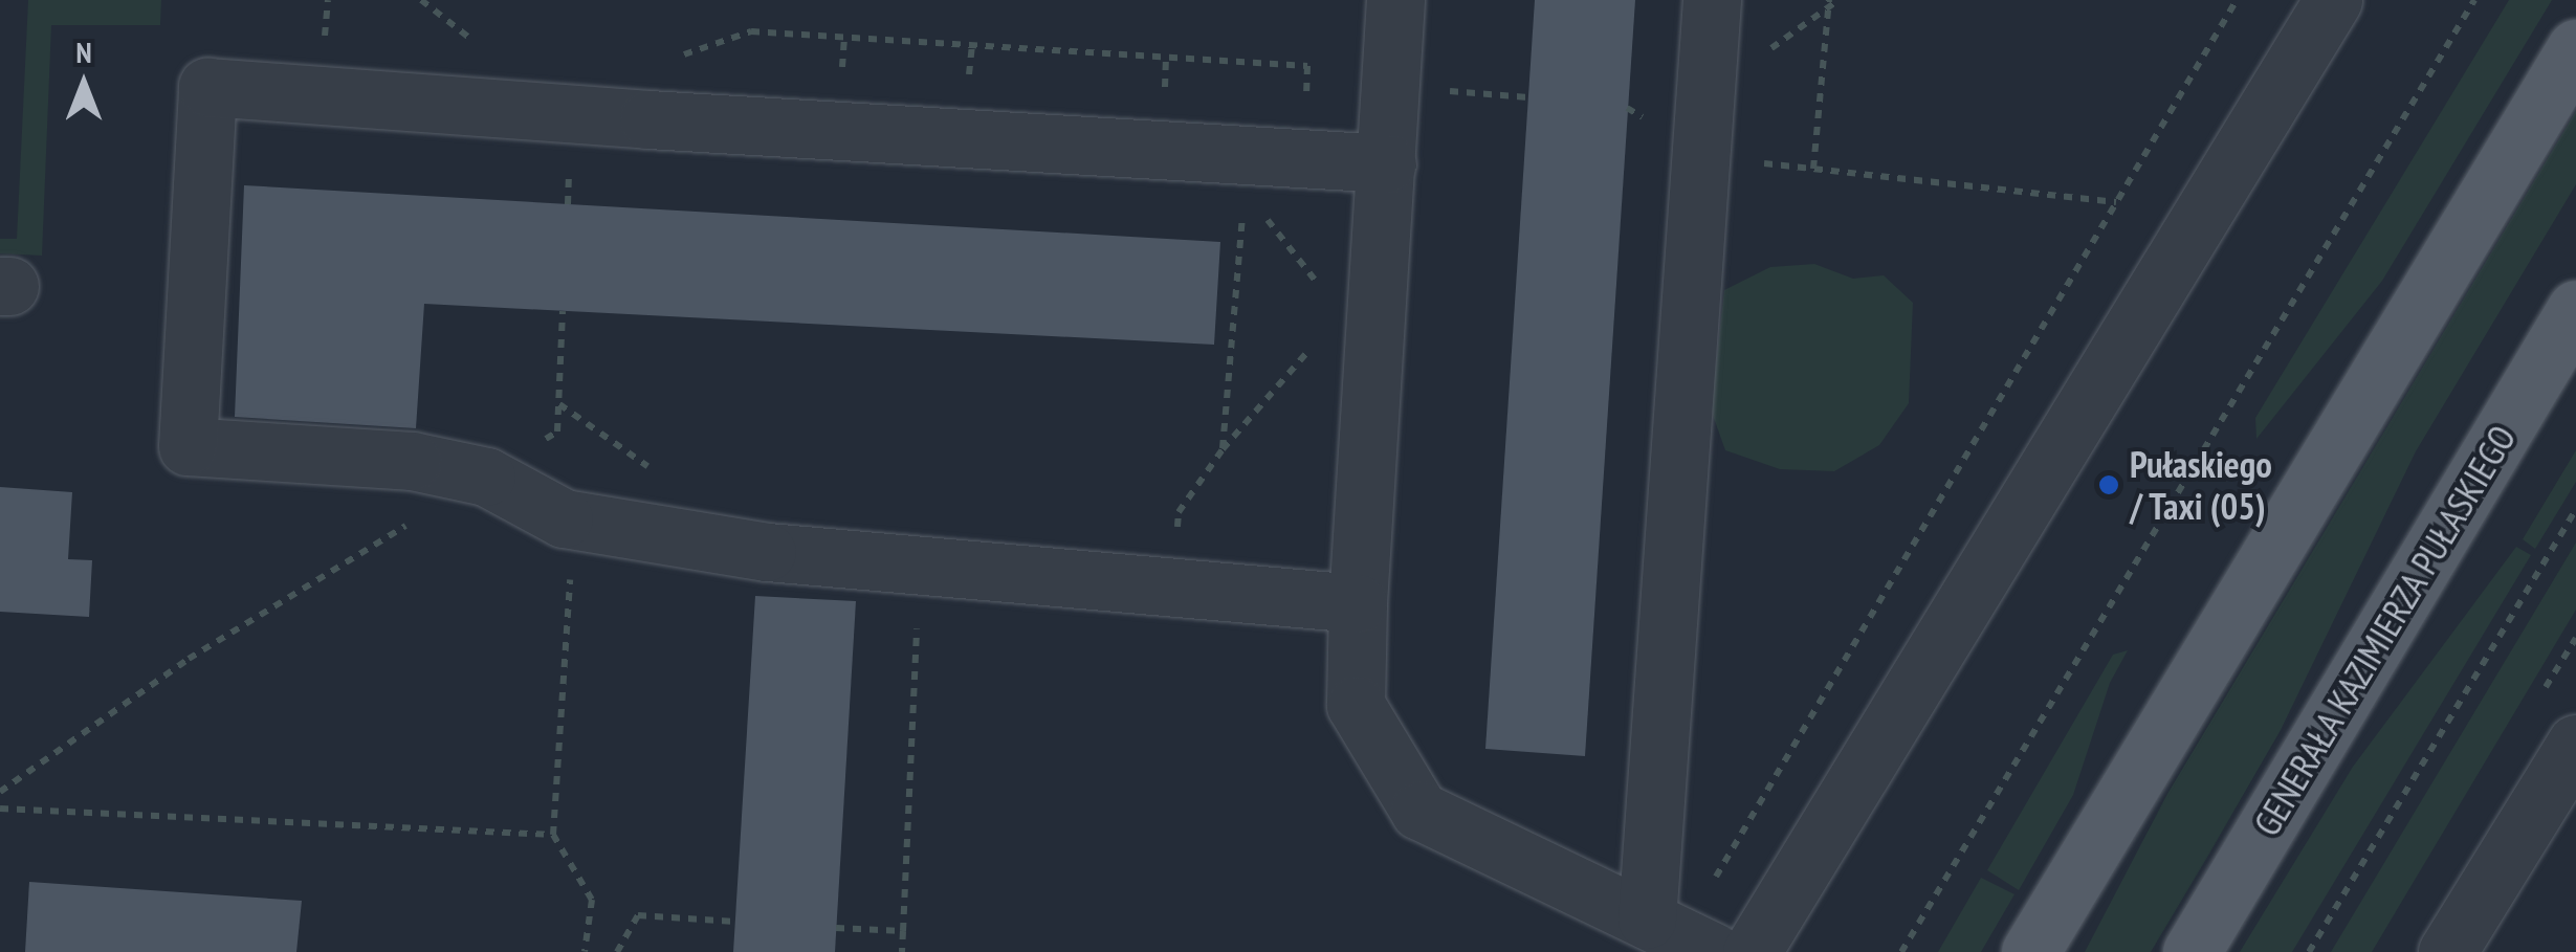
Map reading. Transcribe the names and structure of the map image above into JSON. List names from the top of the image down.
{
  "streets": {
    "main road": ["GENERAŁA KAZIMIERZA PUŁASKIEGO"]
  },
  "places": ["Pułaskiego / Taxi (05)"],
  "north": "top"
}
